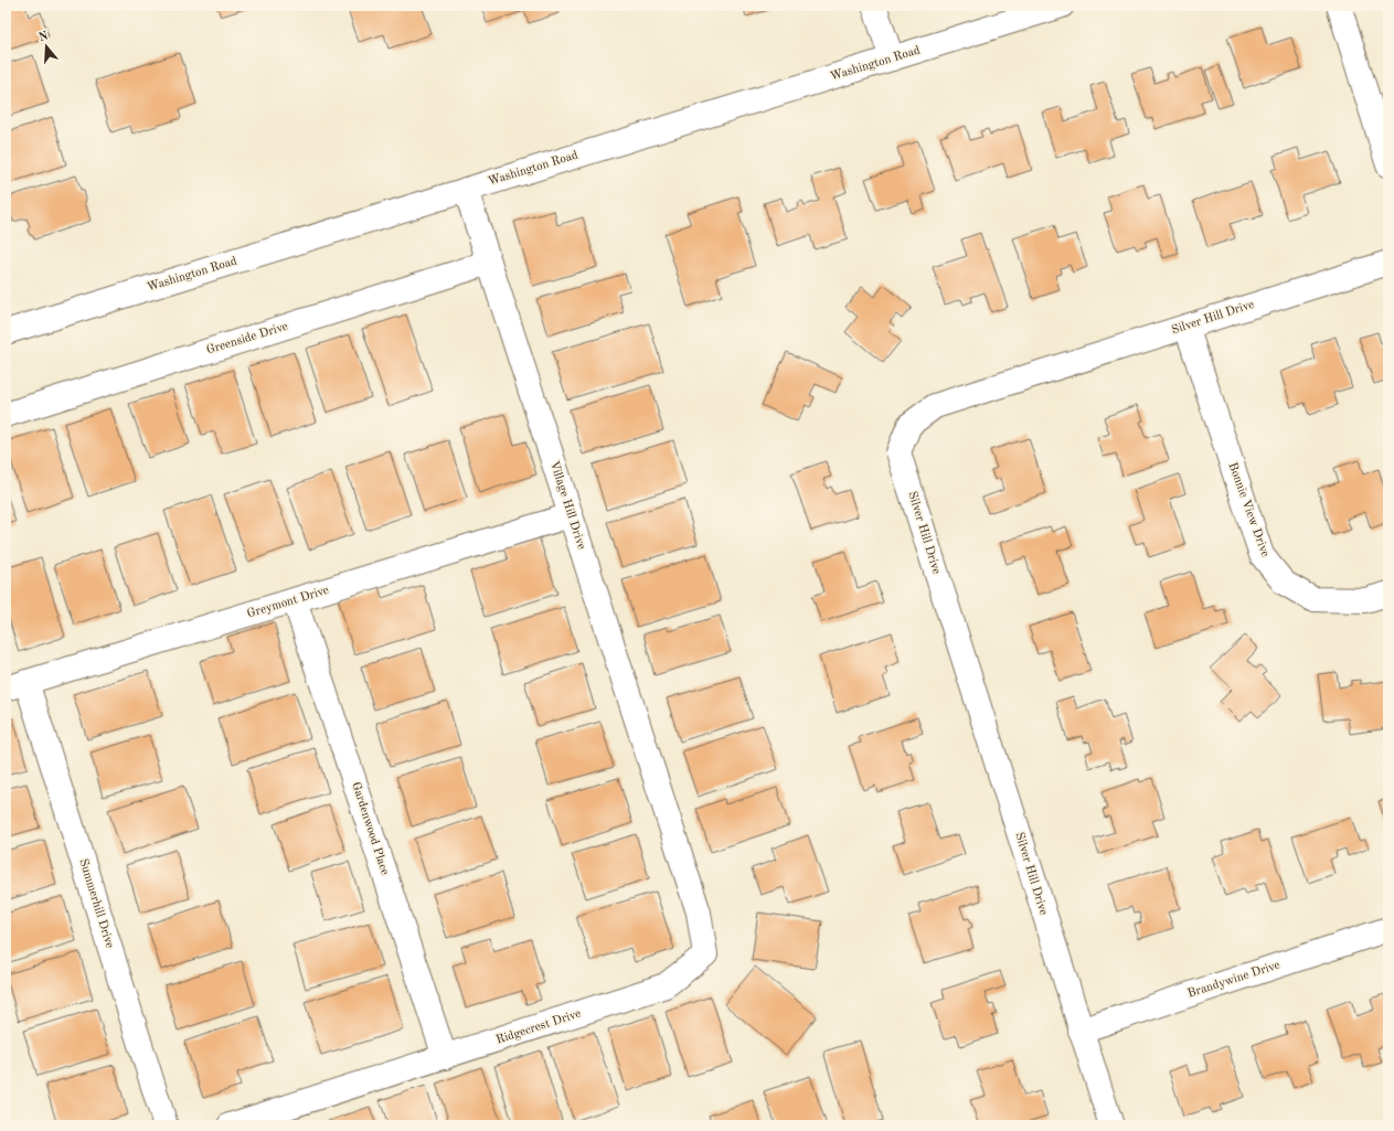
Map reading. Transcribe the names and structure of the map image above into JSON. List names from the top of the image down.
{
  "streets": {
    "street": [
      "Washington Road",
      "Silver Hill Drive",
      "Greenside Drive",
      "Village Hill Drive",
      "Bonnie View Drive",
      "Greymont Drive",
      "Gardenwood Place",
      "Summerhill Drive",
      "Brandywine Drive",
      "Ridgecrest Drive"
    ]
  },
  "crossings": [
    ["Washington Road", "Village Hill Drive"],
    ["Silver Hill Drive", "Bonnie View Drive"],
    ["Silver Hill Drive", "Brandywine Drive"],
    ["Greenside Drive", "Village Hill Drive"],
    ["Village Hill Drive", "Greymont Drive"],
    ["Village Hill Drive", "Ridgecrest Drive"],
    ["Greymont Drive", "Gardenwood Place"],
    ["Greymont Drive", "Summerhill Drive"],
    ["Gardenwood Place", "Ridgecrest Drive"]
  ],
  "north": "top"
}
